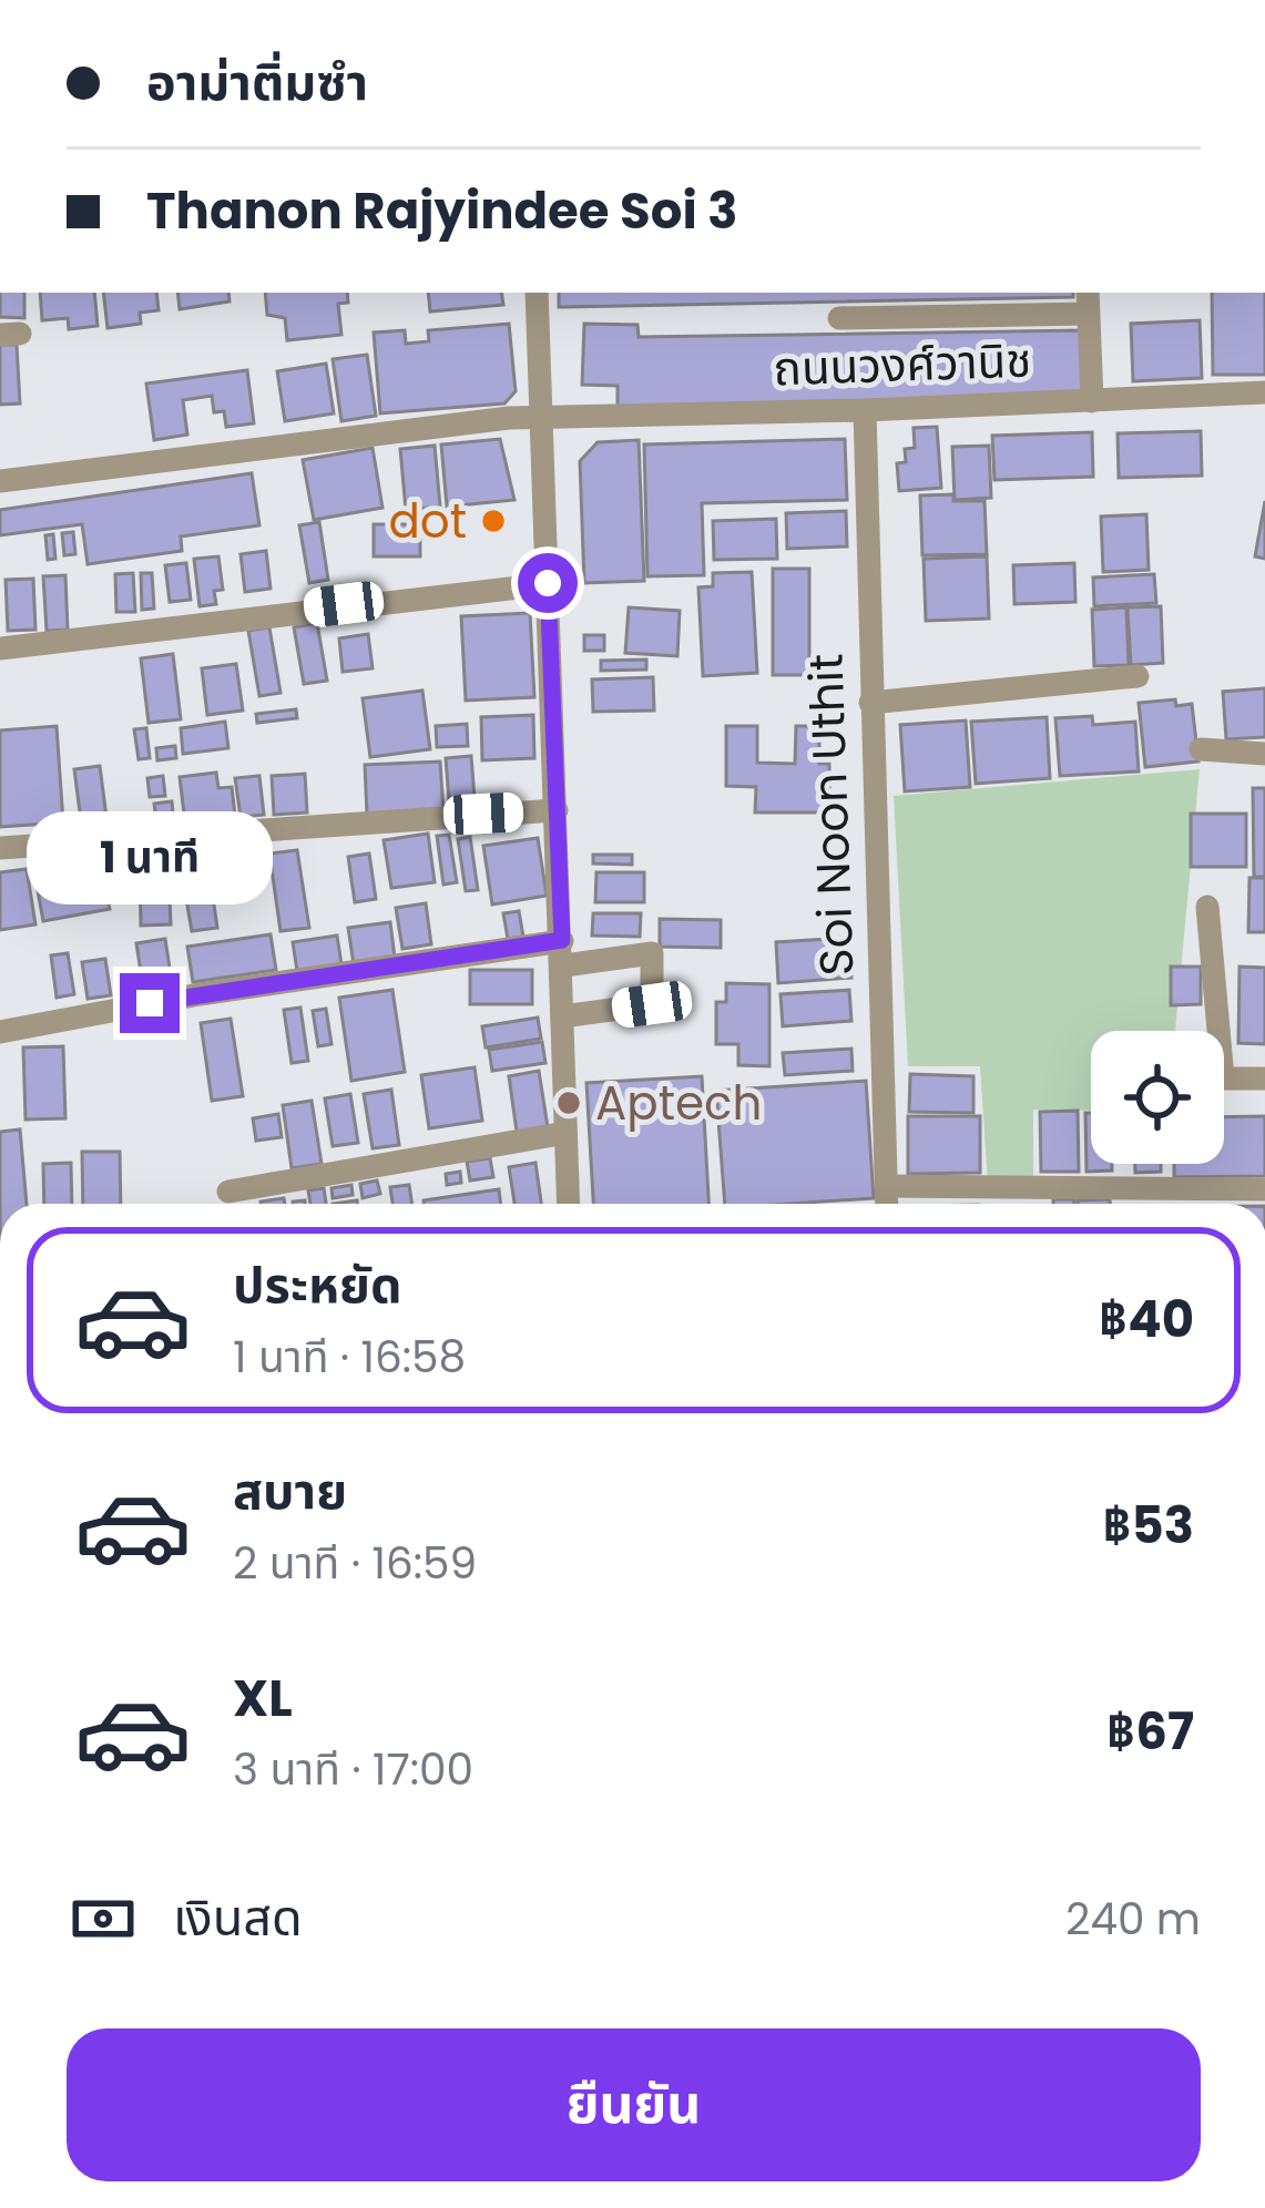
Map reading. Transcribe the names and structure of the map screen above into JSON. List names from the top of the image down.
{
  "streets": {
    "street": ["ถนนวงศ์วานิช", "Soi Noon Uthit"]
  },
  "crossings": [
    ["ถนนวงศ์วานิช", "Soi Noon Uthit"]
  ],
  "places": ["dot", "Aptech"],
  "page": {
    "banner": ["อาม่าติ่มซำ", "Thanon Rajyindee Soi 3"],
    "bubble": "1 นาที",
    "list": [
      {
        "name": "ประหยัด",
        "note": "1 นาที · 16:58",
        "value": "฿40"
      },
      {
        "name": "สบาย",
        "note": "2 นาที · 16:59",
        "value": "฿53"
      },
      {
        "name": "XL",
        "note": "3 นาที · 17:00",
        "value": "฿67"
      }
    ],
    "pay": ["เงินสด", "240 m"],
    "buttons": "ยืนยัน"
  }
}
